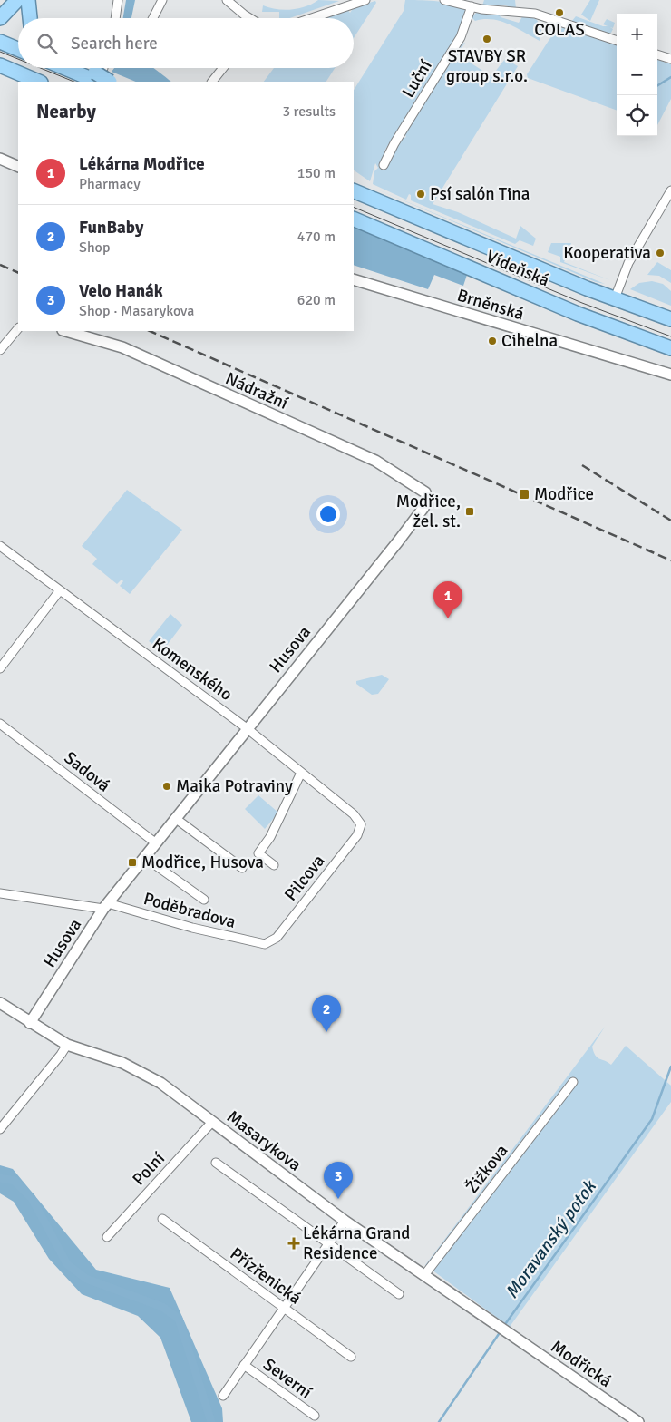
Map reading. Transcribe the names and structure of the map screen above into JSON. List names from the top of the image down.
{
  "streets": {
    "highway": ["Vídeňská"],
    "street": [
      "Luční",
      "Brněnská",
      "Nádražní",
      "Husova",
      "Komenského",
      "Sadová",
      "Pilcova",
      "Poděbradova",
      "Masarykova",
      "Polní",
      "Žižkova",
      "Přízřenická",
      "Modřická",
      "Severní"
    ]
  },
  "crossings": [
    ["Nádražní", "Husova"],
    ["Husova", "Komenského"],
    ["Husova", "Sadová"],
    ["Husova", "Poděbradova"],
    ["Husova", "Masarykova"],
    ["Komenského", "Pilcova"],
    ["Pilcova", "Poděbradova"],
    ["Masarykova", "Polní"],
    ["Masarykova", "Žižkova"],
    ["Masarykova", "Modřická"],
    ["Masarykova", "Severní"],
    ["Přízřenická", "Severní"]
  ],
  "water": ["Moravanský potok"],
  "places": {
    "other": [
      "COLAS",
      "STAVBY SR group s.r.o.",
      "Psí salón Tina",
      "Kooperativa",
      "Cihelna",
      "Maika Potraviny"
    ],
    "transit": ["Modřice", "Modřice, žel. st.", "Modřice, Husova"],
    "health": ["Lékárna Grand Residence"]
  },
  "page": {
    "map_buttons": ["+", "−"],
    "search": "Search here",
    "heading": ["Nearby", "3 results"],
    "list": [
      {
        "mark": "1",
        "name": "Lékárna Modřice",
        "note": "Pharmacy",
        "value": "150 m"
      },
      {
        "mark": "2",
        "name": "FunBaby",
        "note": "Shop",
        "value": "470 m"
      },
      {
        "mark": "3",
        "name": "Velo Hanák",
        "note": "Shop · Masarykova",
        "value": "620 m"
      }
    ],
    "pins": ["1", "2", "3"]
  }
}
